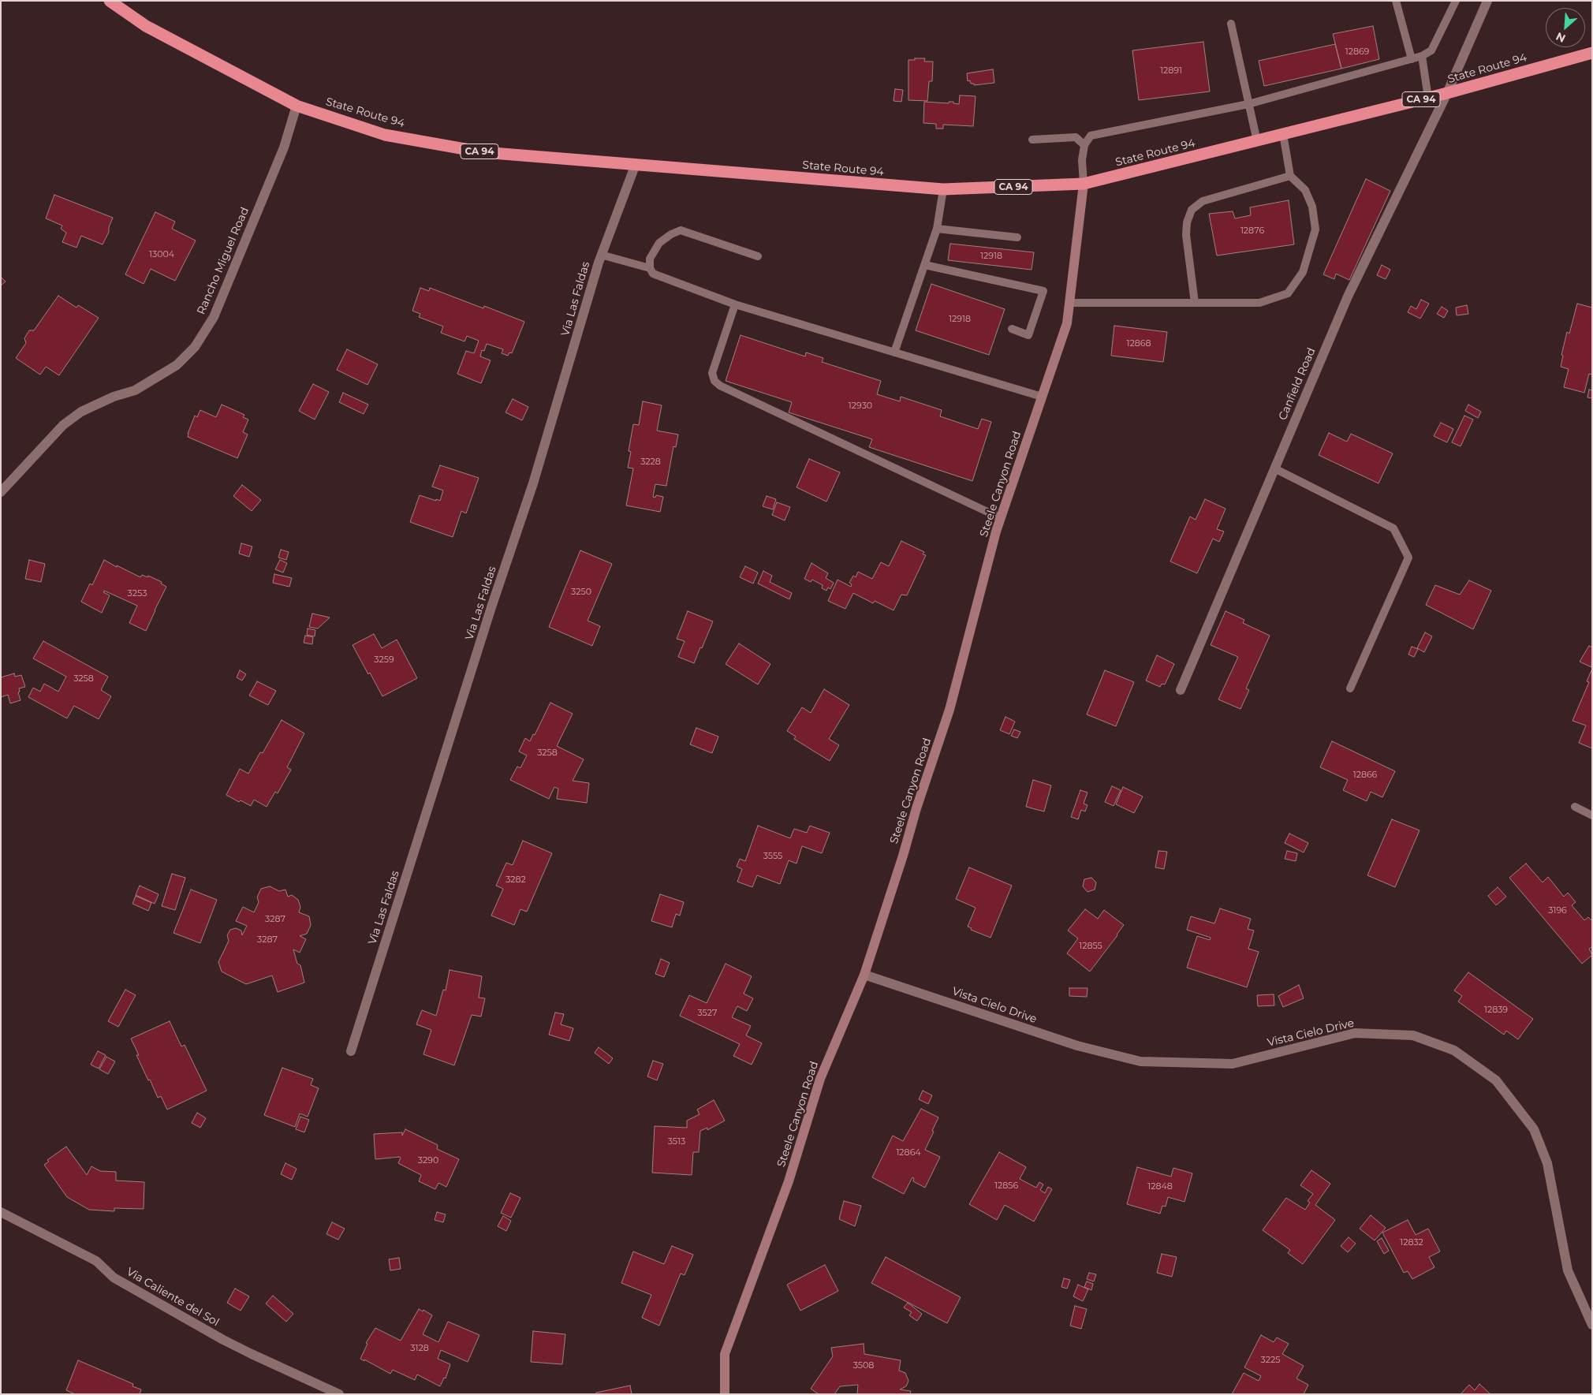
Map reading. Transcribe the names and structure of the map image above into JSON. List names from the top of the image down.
{
  "streets": {
    "highway": ["State Route 94", "CA 94"],
    "street": [
      "Rancho Miguel Road",
      "Via Las Faldas",
      "Canfield Road",
      "Steele Canyon Road",
      "Vista Cielo Drive",
      "Via Caliente del Sol"
    ]
  },
  "crossings": [
    ["State Route 94", "Rancho Miguel Road"],
    ["State Route 94", "Via Las Faldas"],
    ["State Route 94", "Canfield Road"],
    ["State Route 94", "Steele Canyon Road"],
    ["Steele Canyon Road", "Vista Cielo Drive"]
  ],
  "house_numbers": [
    "12869",
    "12891",
    "12876",
    "13004",
    "12918",
    "12918",
    "12868",
    "12930",
    "3228",
    "3250",
    "3253",
    "3259",
    "3258",
    "3258",
    "12866",
    "3555",
    "3282",
    "3196",
    "3287",
    "3287",
    "12855",
    "12839",
    "3527",
    "3513",
    "12864",
    "3290",
    "12856",
    "12848",
    "12832",
    "3128",
    "3225",
    "3508"
  ],
  "north": "bottom left"
}
